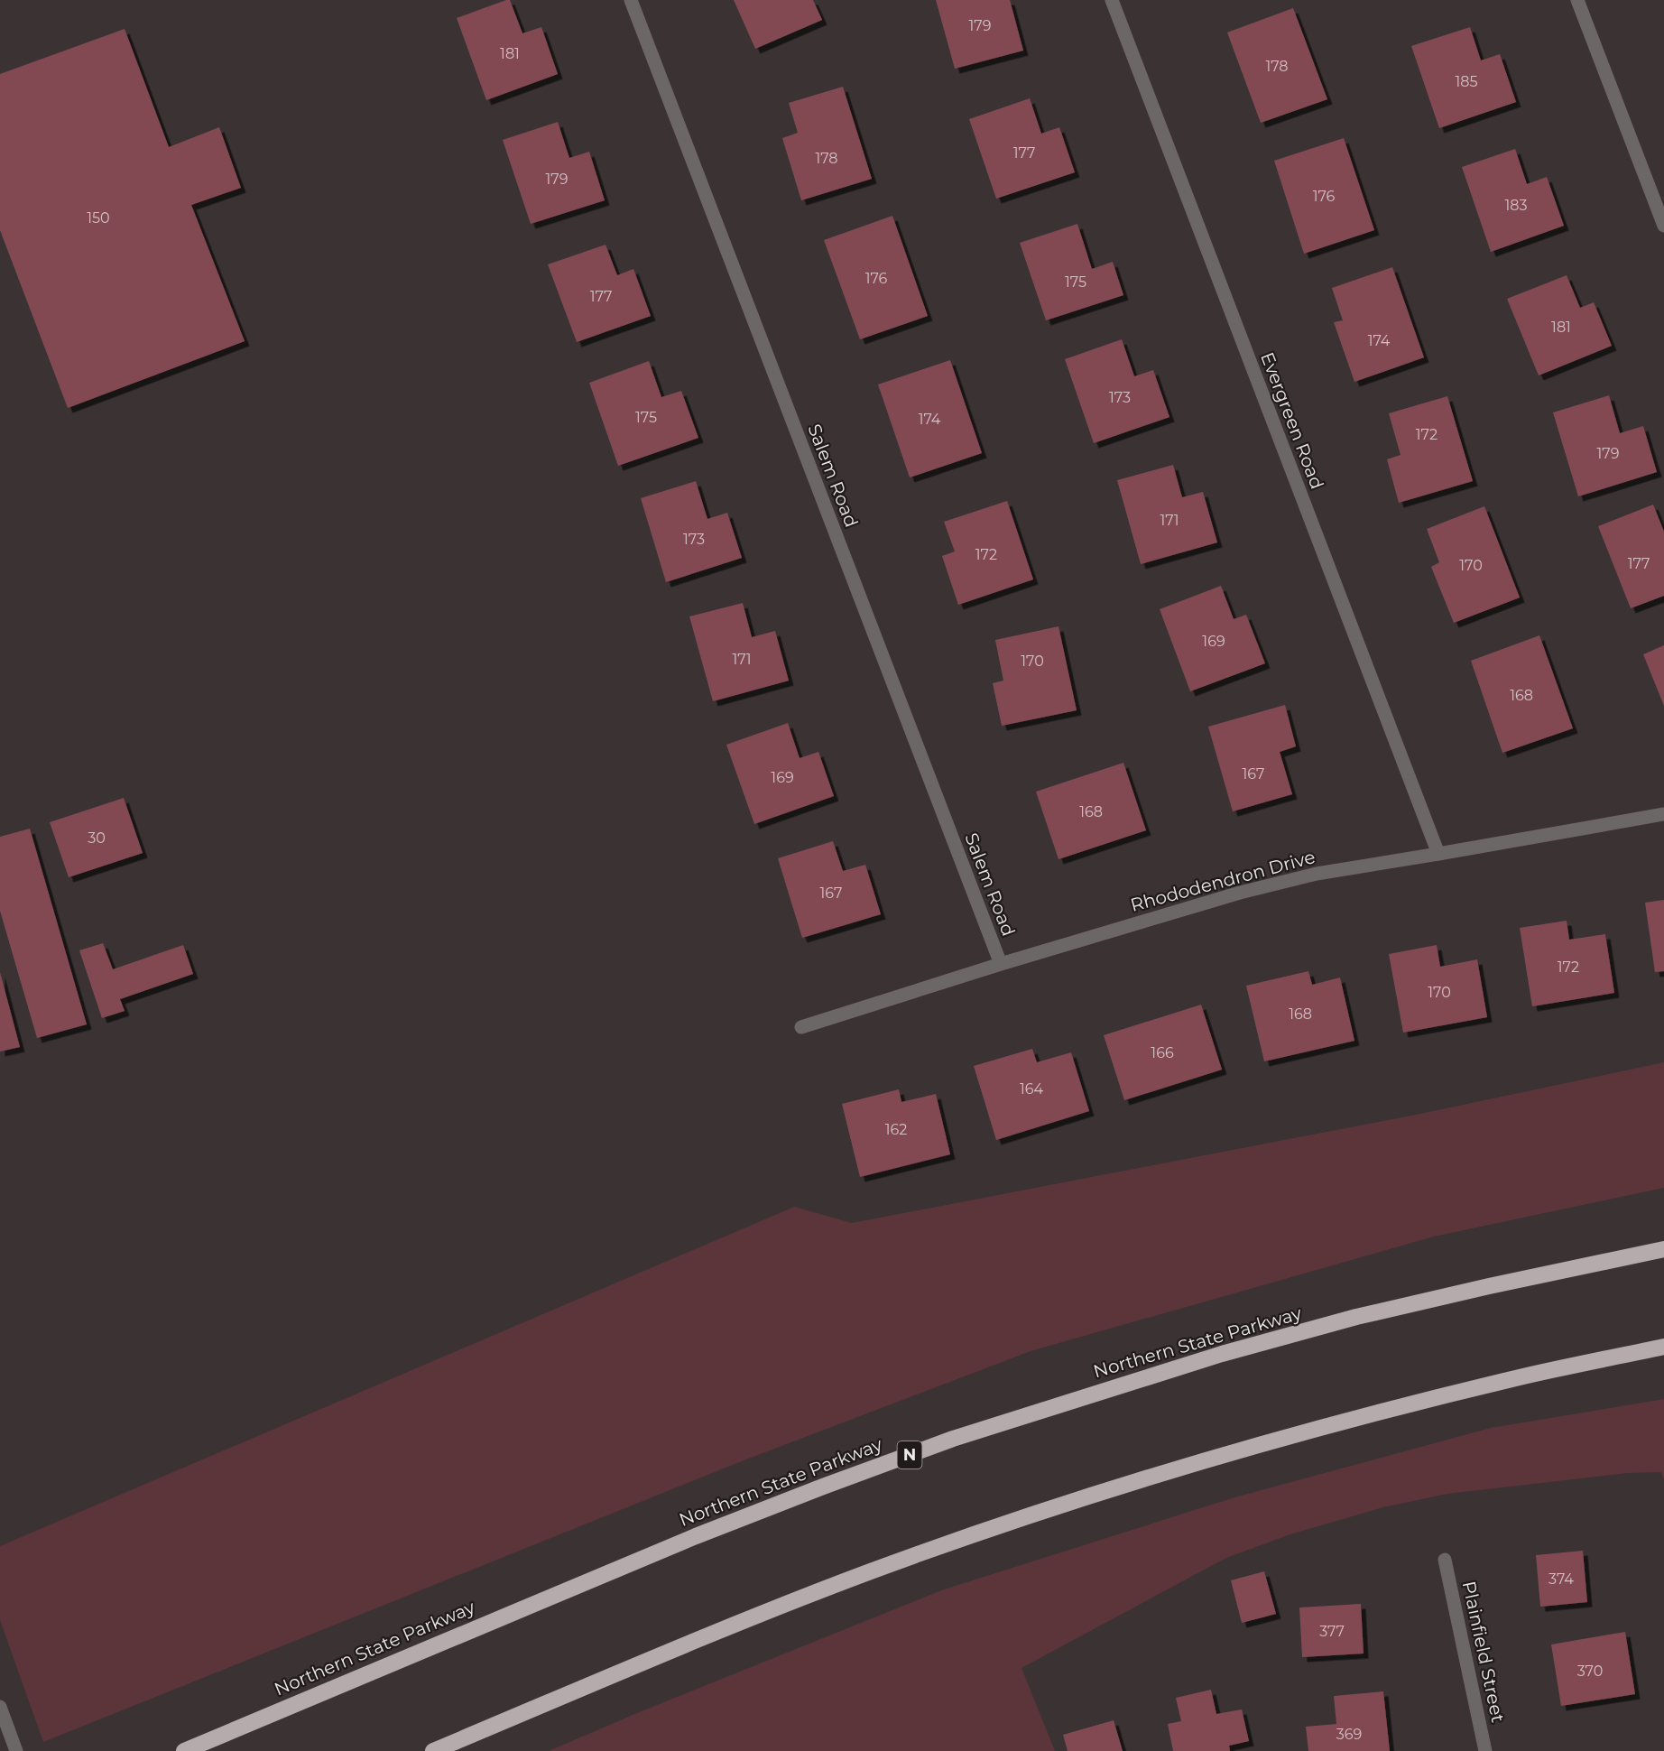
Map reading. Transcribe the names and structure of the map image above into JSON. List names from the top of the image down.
{
  "streets": {
    "highway": ["Northern State Parkway", "N"],
    "street": [
      "Evergreen Road",
      "Salem Road",
      "Rhododendron Drive",
      "Plainfield Street"
    ]
  },
  "crossings": [
    ["Evergreen Road", "Rhododendron Drive"],
    ["Salem Road", "Rhododendron Drive"]
  ],
  "house_numbers": [
    "179",
    "181",
    "178",
    "185",
    "177",
    "178",
    "179",
    "176",
    "183",
    "150",
    "176",
    "175",
    "177",
    "181",
    "174",
    "173",
    "175",
    "174",
    "172",
    "179",
    "171",
    "173",
    "172",
    "177",
    "170",
    "169",
    "171",
    "170",
    "168",
    "167",
    "169",
    "168",
    "30",
    "167",
    "172",
    "170",
    "168",
    "166",
    "164",
    "162",
    "374",
    "377",
    "370",
    "369"
  ]
}
